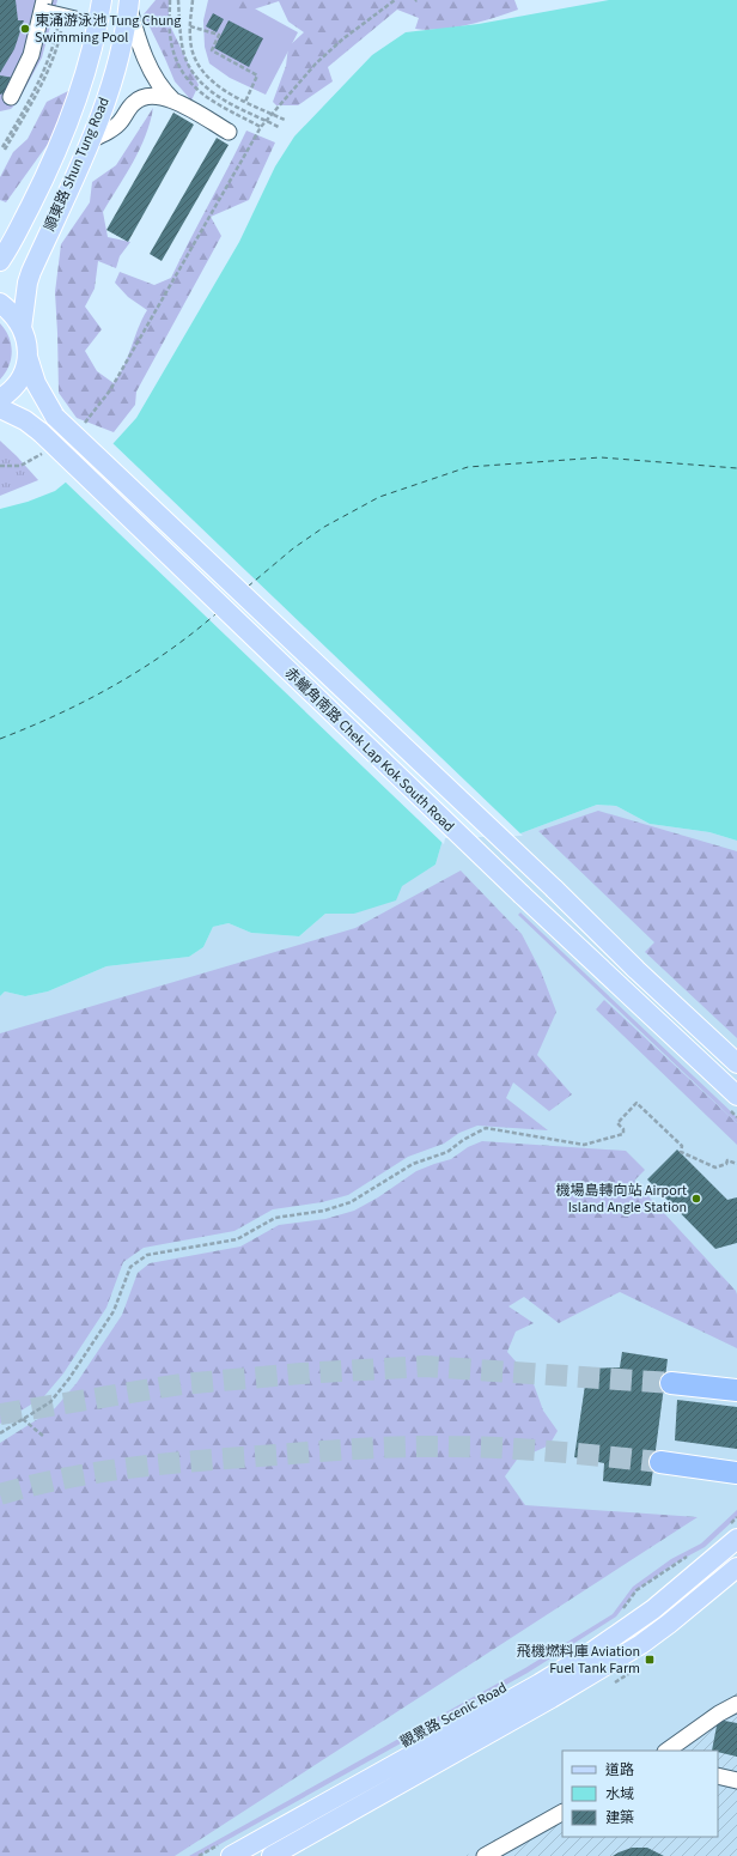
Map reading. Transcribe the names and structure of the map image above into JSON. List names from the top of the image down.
{
  "streets": {
    "main road": ["順東路 Shun Tung Road", "赤鱲角南路 Chek Lap Kok South Road", "觀景路 Scenic Road"]
  },
  "crossings": [
    ["順東路 Shun Tung Road", "赤鱲角南路 Chek Lap Kok South Road"]
  ],
  "places": {
    "other": ["東涌游泳池 Tung Chung Swimming Pool", "機場島轉向站 Airport Island Angle Station"],
    "transit": ["飛機燃料庫 Aviation Fuel Tank Farm"]
  },
  "legend": ["道路", "水域", "建築"]
}
